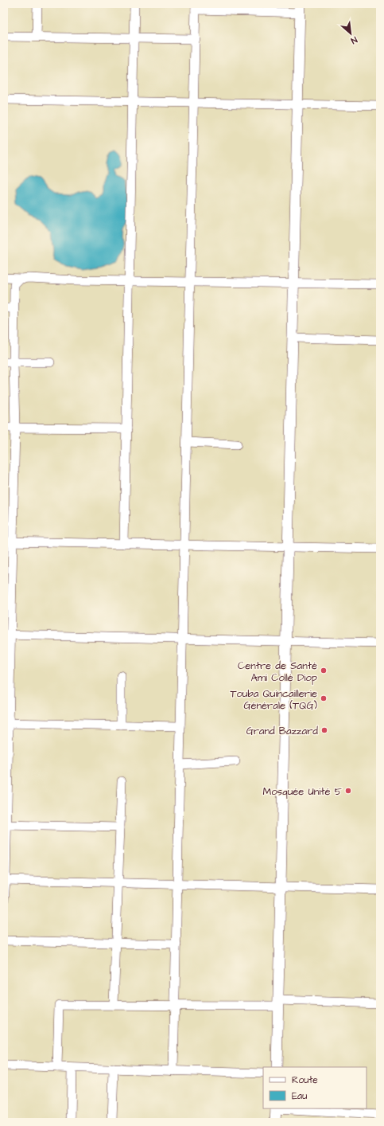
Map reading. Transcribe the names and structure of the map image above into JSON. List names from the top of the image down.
{
  "places": [
    "Centre de Santé Ami Collé Diop",
    "Touba Quincaillerie Générale (TQG)",
    "Grand Bazzard",
    "Mosquée Unité 5"
  ],
  "legend": ["Route", "Eau"],
  "north": "bottom right"
}
